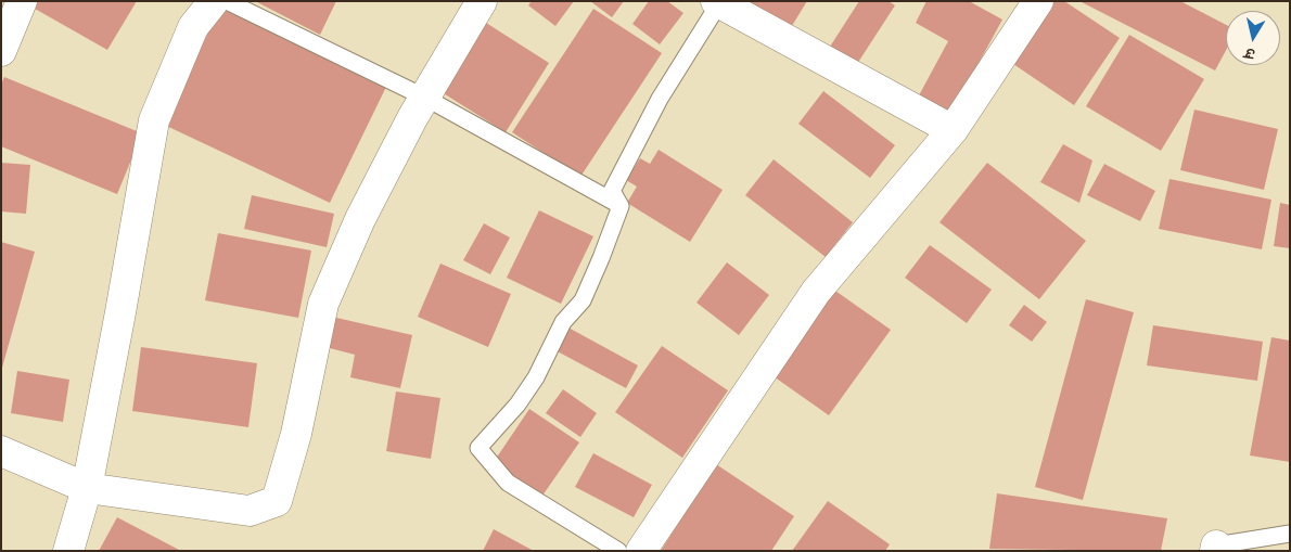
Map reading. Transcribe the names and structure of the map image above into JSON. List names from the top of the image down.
{
  "north": "bottom"
}
